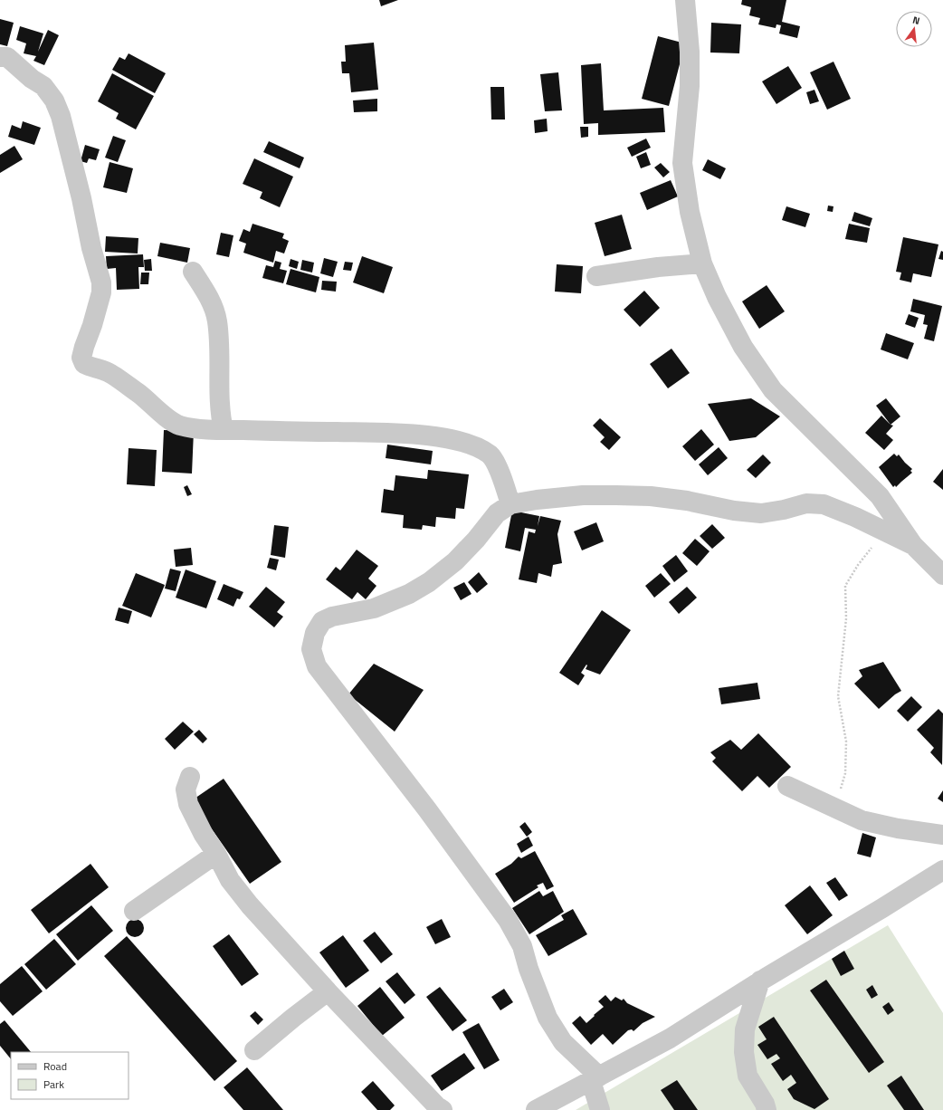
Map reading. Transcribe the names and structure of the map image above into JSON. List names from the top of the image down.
{
  "legend": ["Road", "Park"],
  "north": "top"
}
